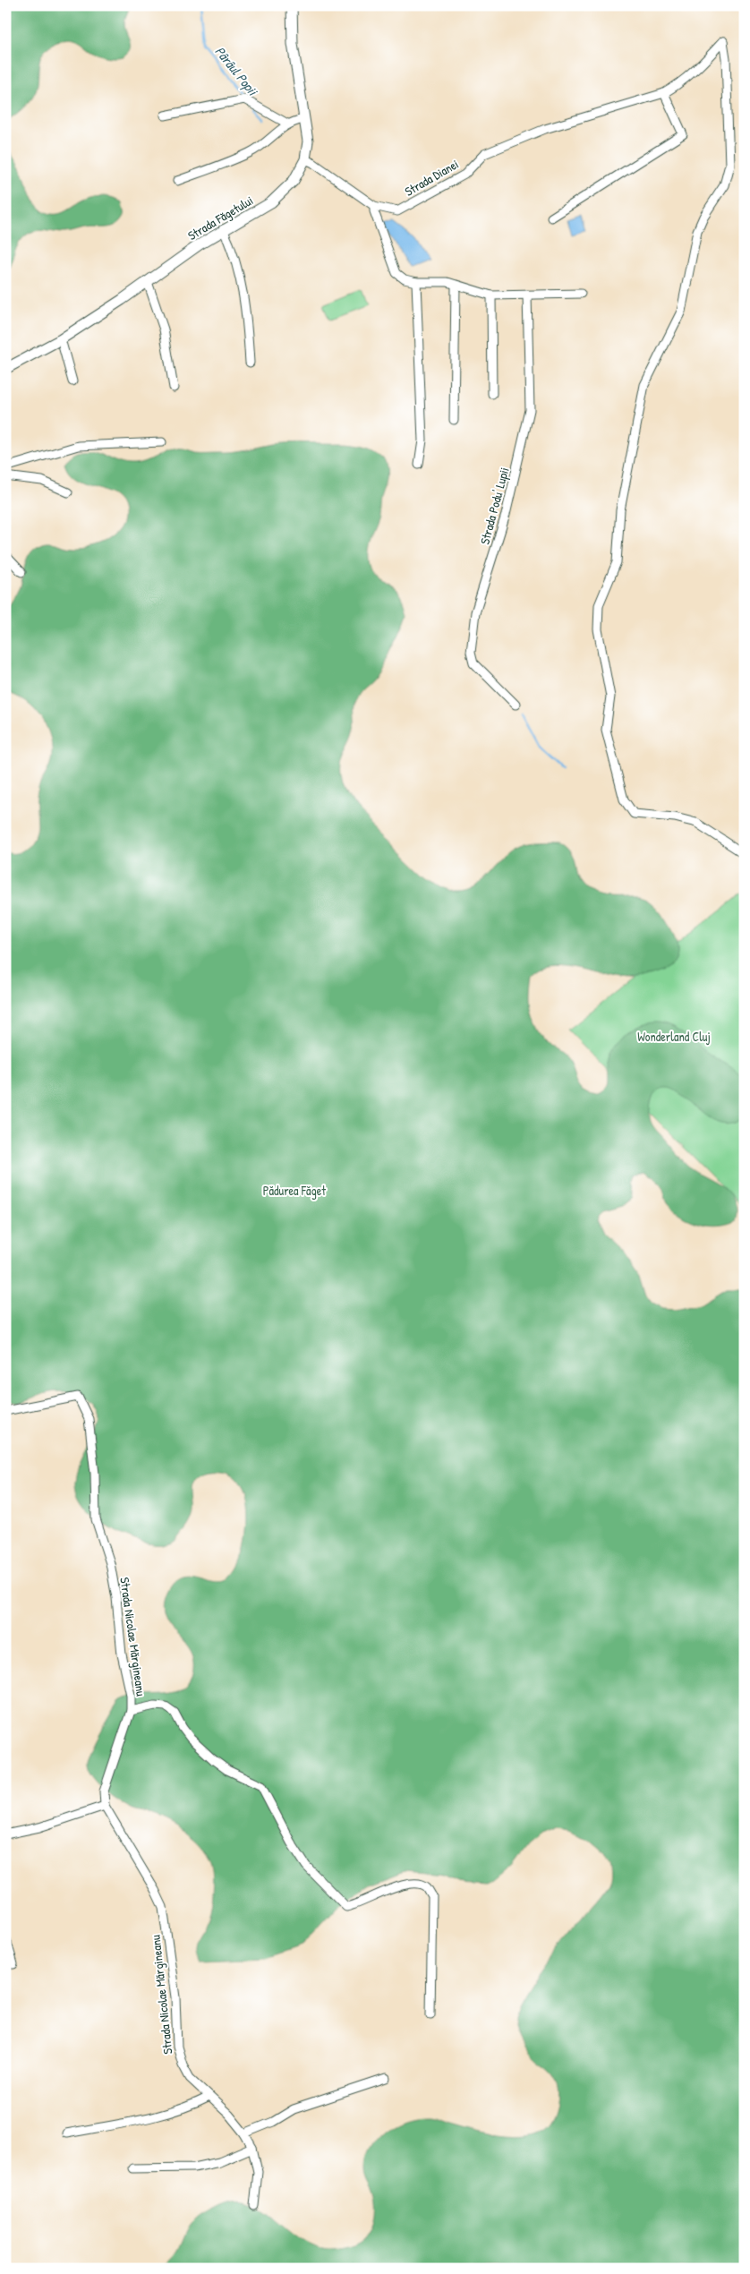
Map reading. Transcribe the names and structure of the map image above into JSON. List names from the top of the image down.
{
  "streets": {
    "main road": ["Strada Făgetului"],
    "street": ["Strada Dianei", "Strada Podu' Lupii", "Strada Nicolae Mărgineanu"]
  },
  "crossings": [
    ["Strada Dianei", "Strada Făgetului"]
  ],
  "water": ["Pârâul Popii"],
  "parks": ["Wonderland Cluj", "Pădurea Făget"]
}
